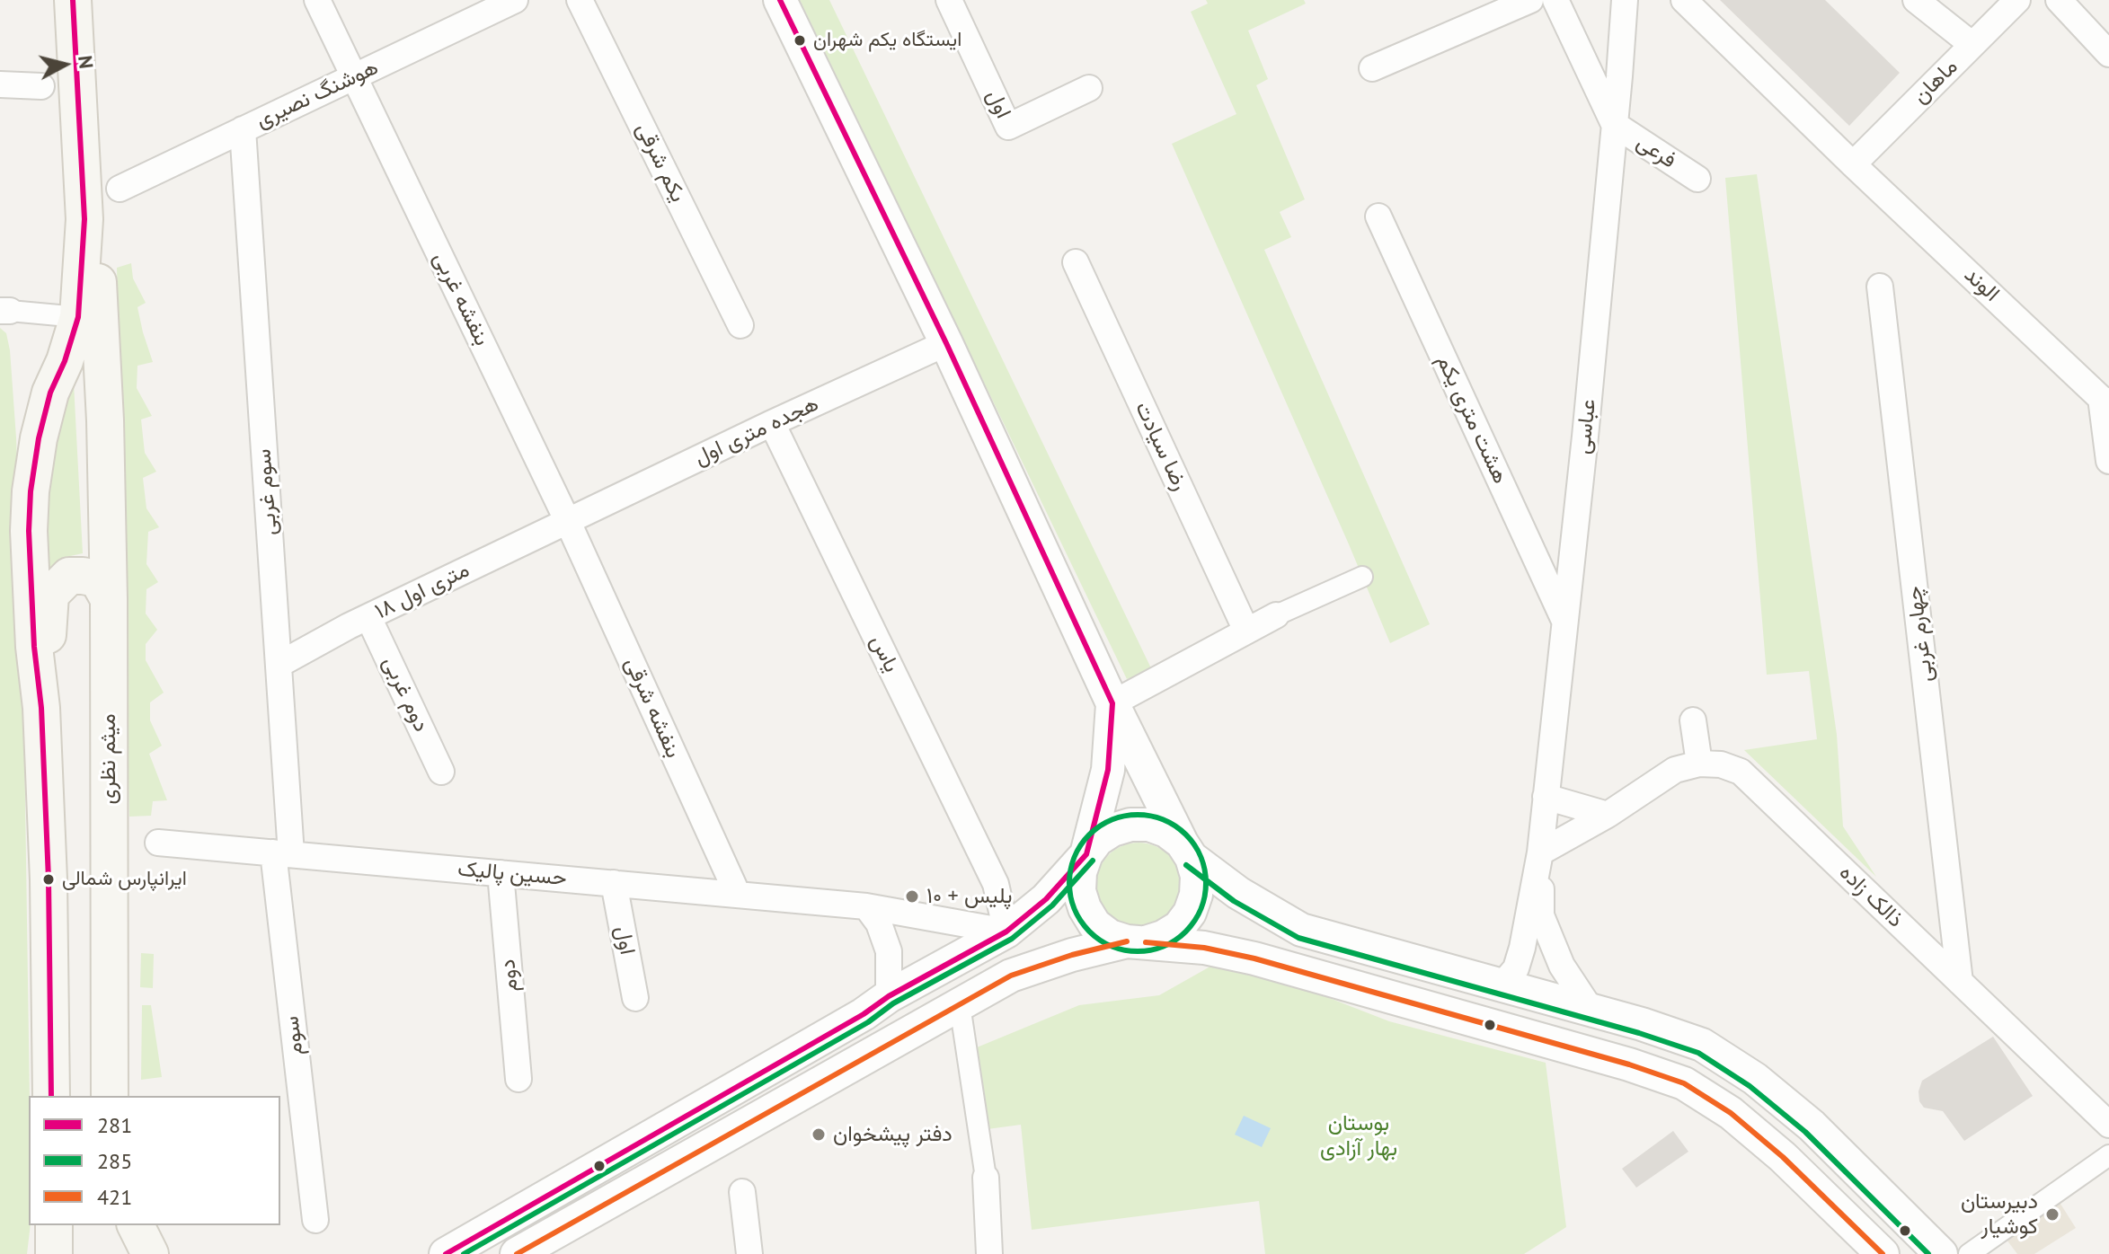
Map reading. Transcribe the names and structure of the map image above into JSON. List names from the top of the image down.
{
  "streets": {
    "main road": ["میثم نظری"],
    "street": [
      "ماهان",
      "هوشنگ نصیری",
      "اول",
      "فرعی",
      "یکم شرقی",
      "الوند",
      "بنفشه غربی",
      "هشت متری یکم",
      "عباسی",
      "هجده متری اول",
      "رضا سیادت",
      "سوم غربی",
      "۱۸ متری اول",
      "چهارم غربی",
      "یاس",
      "دوم غربی",
      "بنفشه شرقی",
      "حسین پالیک",
      "ذالک زاده",
      "دوم",
      "سوم"
    ]
  },
  "crossings": [
    ["ماهان", "الوند"],
    ["هوشنگ نصیری", "بنفشه غربی"],
    ["هوشنگ نصیری", "سوم غربی"],
    ["اول", "حسین پالیک"],
    ["فرعی", "عباسی"],
    ["بنفشه غربی", "هجده متری اول"],
    ["بنفشه غربی", "۱۸ متری اول"],
    ["بنفشه غربی", "بنفشه شرقی"],
    ["هشت متری یکم", "عباسی"],
    ["عباسی", "ذالک زاده"],
    ["هجده متری اول", "۱۸ متری اول"],
    ["هجده متری اول", "یاس"],
    ["هجده متری اول", "بنفشه شرقی"],
    ["سوم غربی", "۱۸ متری اول"],
    ["سوم غربی", "حسین پالیک"],
    ["سوم غربی", "سوم"],
    ["۱۸ متری اول", "دوم غربی"],
    ["۱۸ متری اول", "بنفشه شرقی"],
    ["چهارم غربی", "ذالک زاده"],
    ["یاس", "حسین پالیک"],
    ["بنفشه شرقی", "حسین پالیک"],
    ["حسین پالیک", "دوم"],
    ["حسین پالیک", "سوم"]
  ],
  "parks": ["بوستان بهار آزادی"],
  "places": [
    "ایستگاه یکم شهران",
    "ایرانپارس شمالی",
    "پلیس + ۱۰",
    "دفتر پیشخوان",
    "دبیرستان کوشیار"
  ],
  "lines": ["transit line 281", "transit line 285", "transit line 421"],
  "legend": ["281", "285", "421"],
  "north": "right"
}
